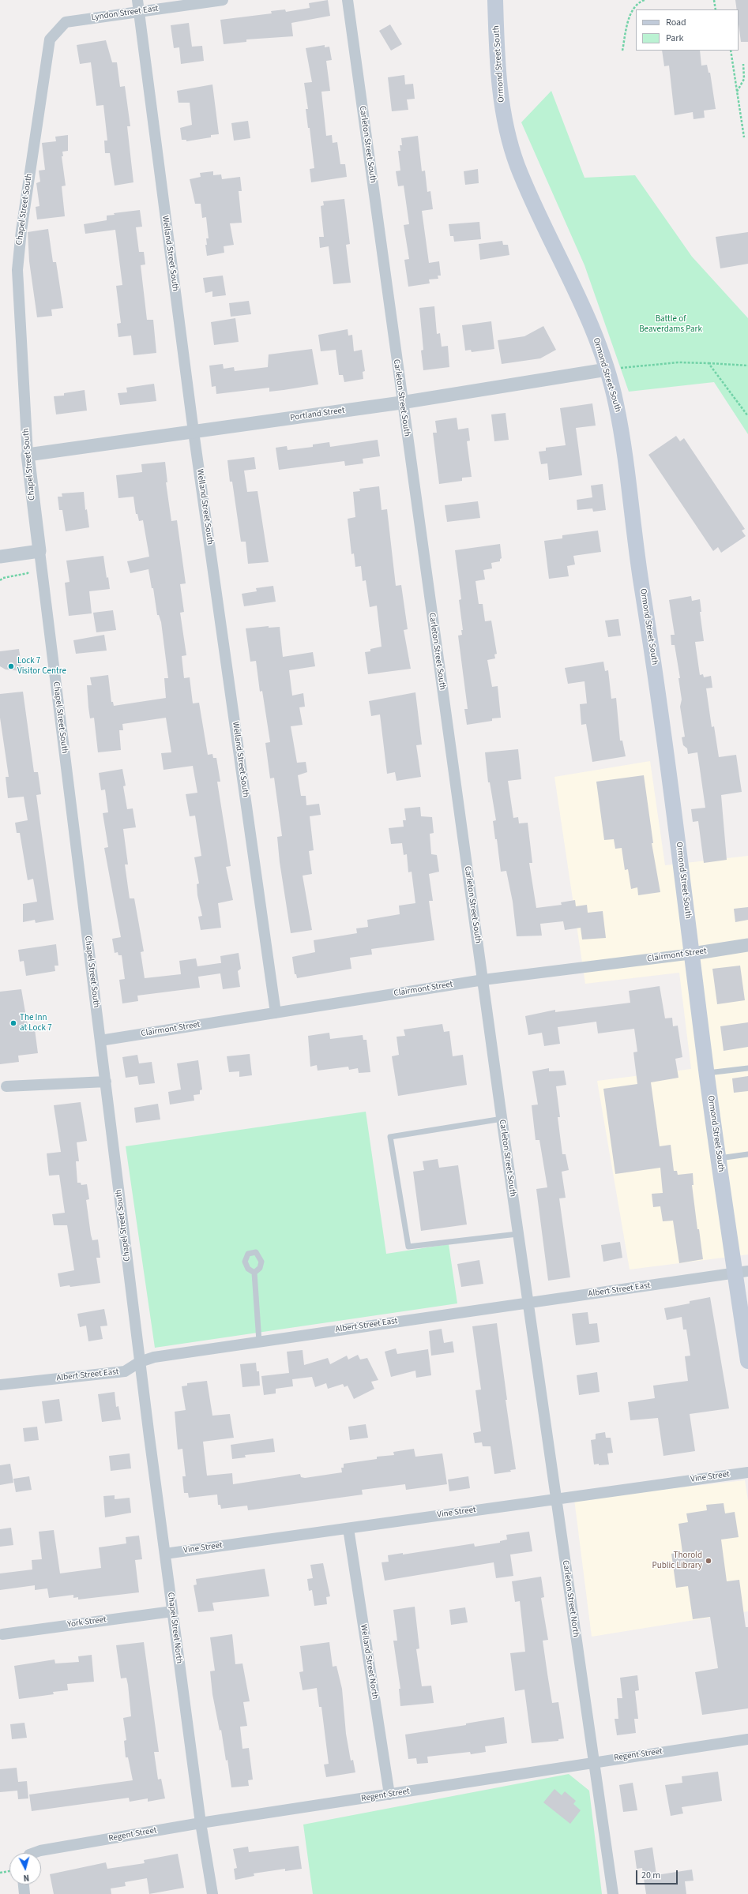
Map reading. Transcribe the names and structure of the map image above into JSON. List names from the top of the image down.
{
  "streets": {
    "main road": ["Ormond Street South"],
    "street": [
      "Lyndon Street East",
      "Carleton Street South",
      "Chapel Street South",
      "Welland Street South",
      "Portland Street",
      "Clairmont Street",
      "Albert Street East",
      "Vine Street",
      "Carleton Street North",
      "York Street",
      "Chapel Street North",
      "Welland Street North",
      "Regent Street"
    ]
  },
  "crossings": [
    ["Lyndon Street East", "Chapel Street South"],
    ["Lyndon Street East", "Welland Street South"],
    ["Ormond Street South", "Portland Street"],
    ["Ormond Street South", "Clairmont Street"],
    ["Ormond Street South", "Albert Street East"],
    ["Carleton Street South", "Portland Street"],
    ["Carleton Street South", "Clairmont Street"],
    ["Carleton Street South", "Albert Street East"],
    ["Carleton Street South", "Carleton Street North"],
    ["Chapel Street South", "Portland Street"],
    ["Chapel Street South", "Clairmont Street"],
    ["Chapel Street South", "Albert Street East"],
    ["Chapel Street South", "Chapel Street North"],
    ["Welland Street South", "Portland Street"],
    ["Welland Street South", "Clairmont Street"],
    ["Albert Street East", "Carleton Street North"],
    ["Albert Street East", "Chapel Street North"],
    ["Vine Street", "Carleton Street North"],
    ["Vine Street", "Chapel Street North"],
    ["Vine Street", "Welland Street North"],
    ["Carleton Street North", "Regent Street"],
    ["York Street", "Chapel Street North"],
    ["Chapel Street North", "Regent Street"],
    ["Welland Street North", "Regent Street"]
  ],
  "parks": ["Battle of Beaverdams Park"],
  "places": ["Lock 7 Visitor Centre", "The Inn at Lock 7", "Thorold Public Library"],
  "legend": ["Road", "Park"],
  "scale_bar": "20 m",
  "north": "bottom"
}
